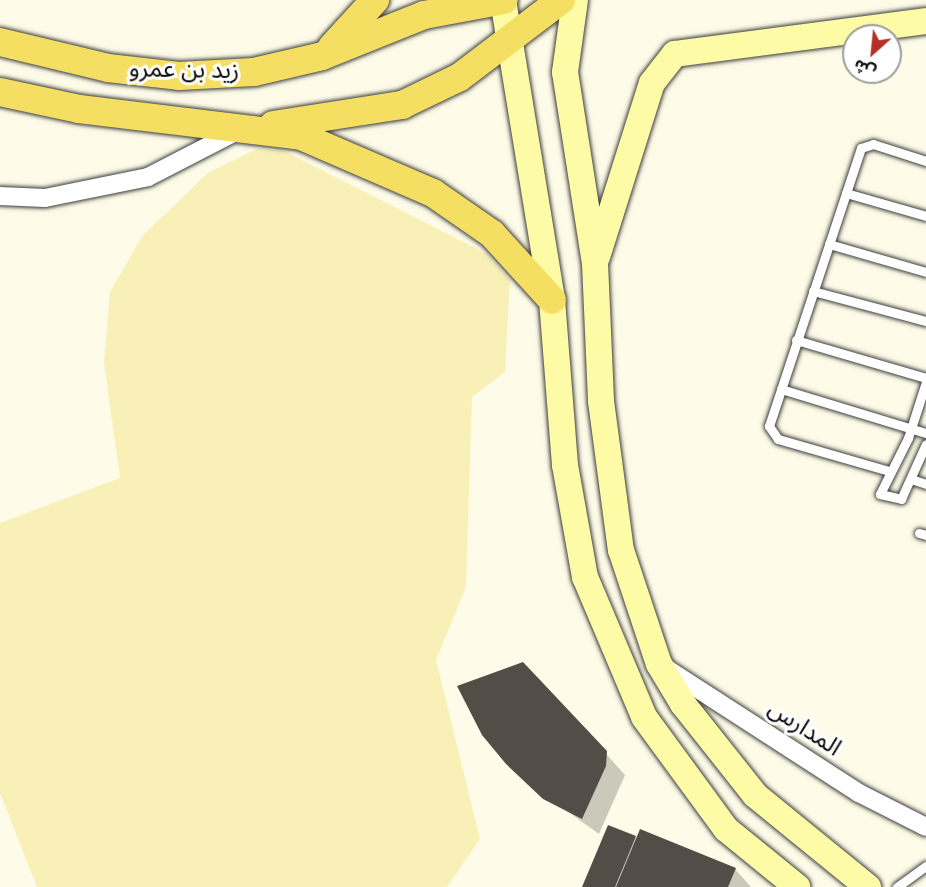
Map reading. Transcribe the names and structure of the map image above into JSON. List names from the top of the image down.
{
  "streets": {
    "main road": ["زيد بن عمرو"],
    "street": ["المدارس"]
  },
  "north": "bottom left"
}
